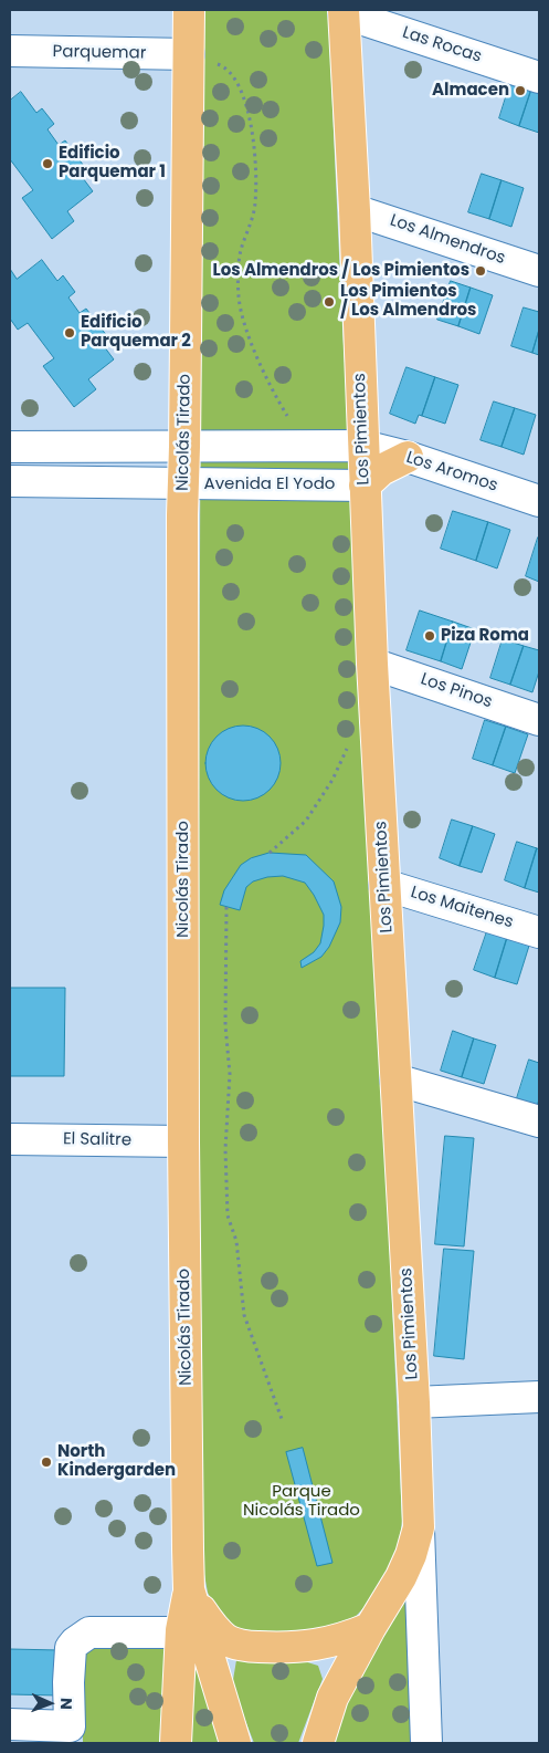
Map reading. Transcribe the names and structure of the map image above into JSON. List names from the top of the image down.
{
  "streets": {
    "main road": ["Los Pimientos", "Nicolás Tirado"],
    "street": [
      "Las Rocas",
      "Parquemar",
      "Los Almendros",
      "Los Aromos",
      "Avenida El Yodo",
      "Los Pinos",
      "Los Maitenes",
      "El Salitre"
    ]
  },
  "crossings": [
    ["Las Rocas", "Los Pimientos"],
    ["Parquemar", "Nicolás Tirado"],
    ["Los Almendros", "Los Pimientos"],
    ["Los Pimientos", "Los Aromos"],
    ["Los Pimientos", "Avenida El Yodo"],
    ["Los Pimientos", "Los Pinos"],
    ["Los Pimientos", "Los Maitenes"],
    ["Nicolás Tirado", "Avenida El Yodo"],
    ["Nicolás Tirado", "El Salitre"]
  ],
  "parks": ["Parque Nicolás Tirado"],
  "places": [
    "Almacen",
    "Edificio Parquemar 1",
    "Los Almendros / Los Pimientos",
    "Los Pimientos / Los Almendros",
    "Edificio Parquemar 2",
    "Piza Roma",
    "North Kindergarden"
  ],
  "north": "right"
}
